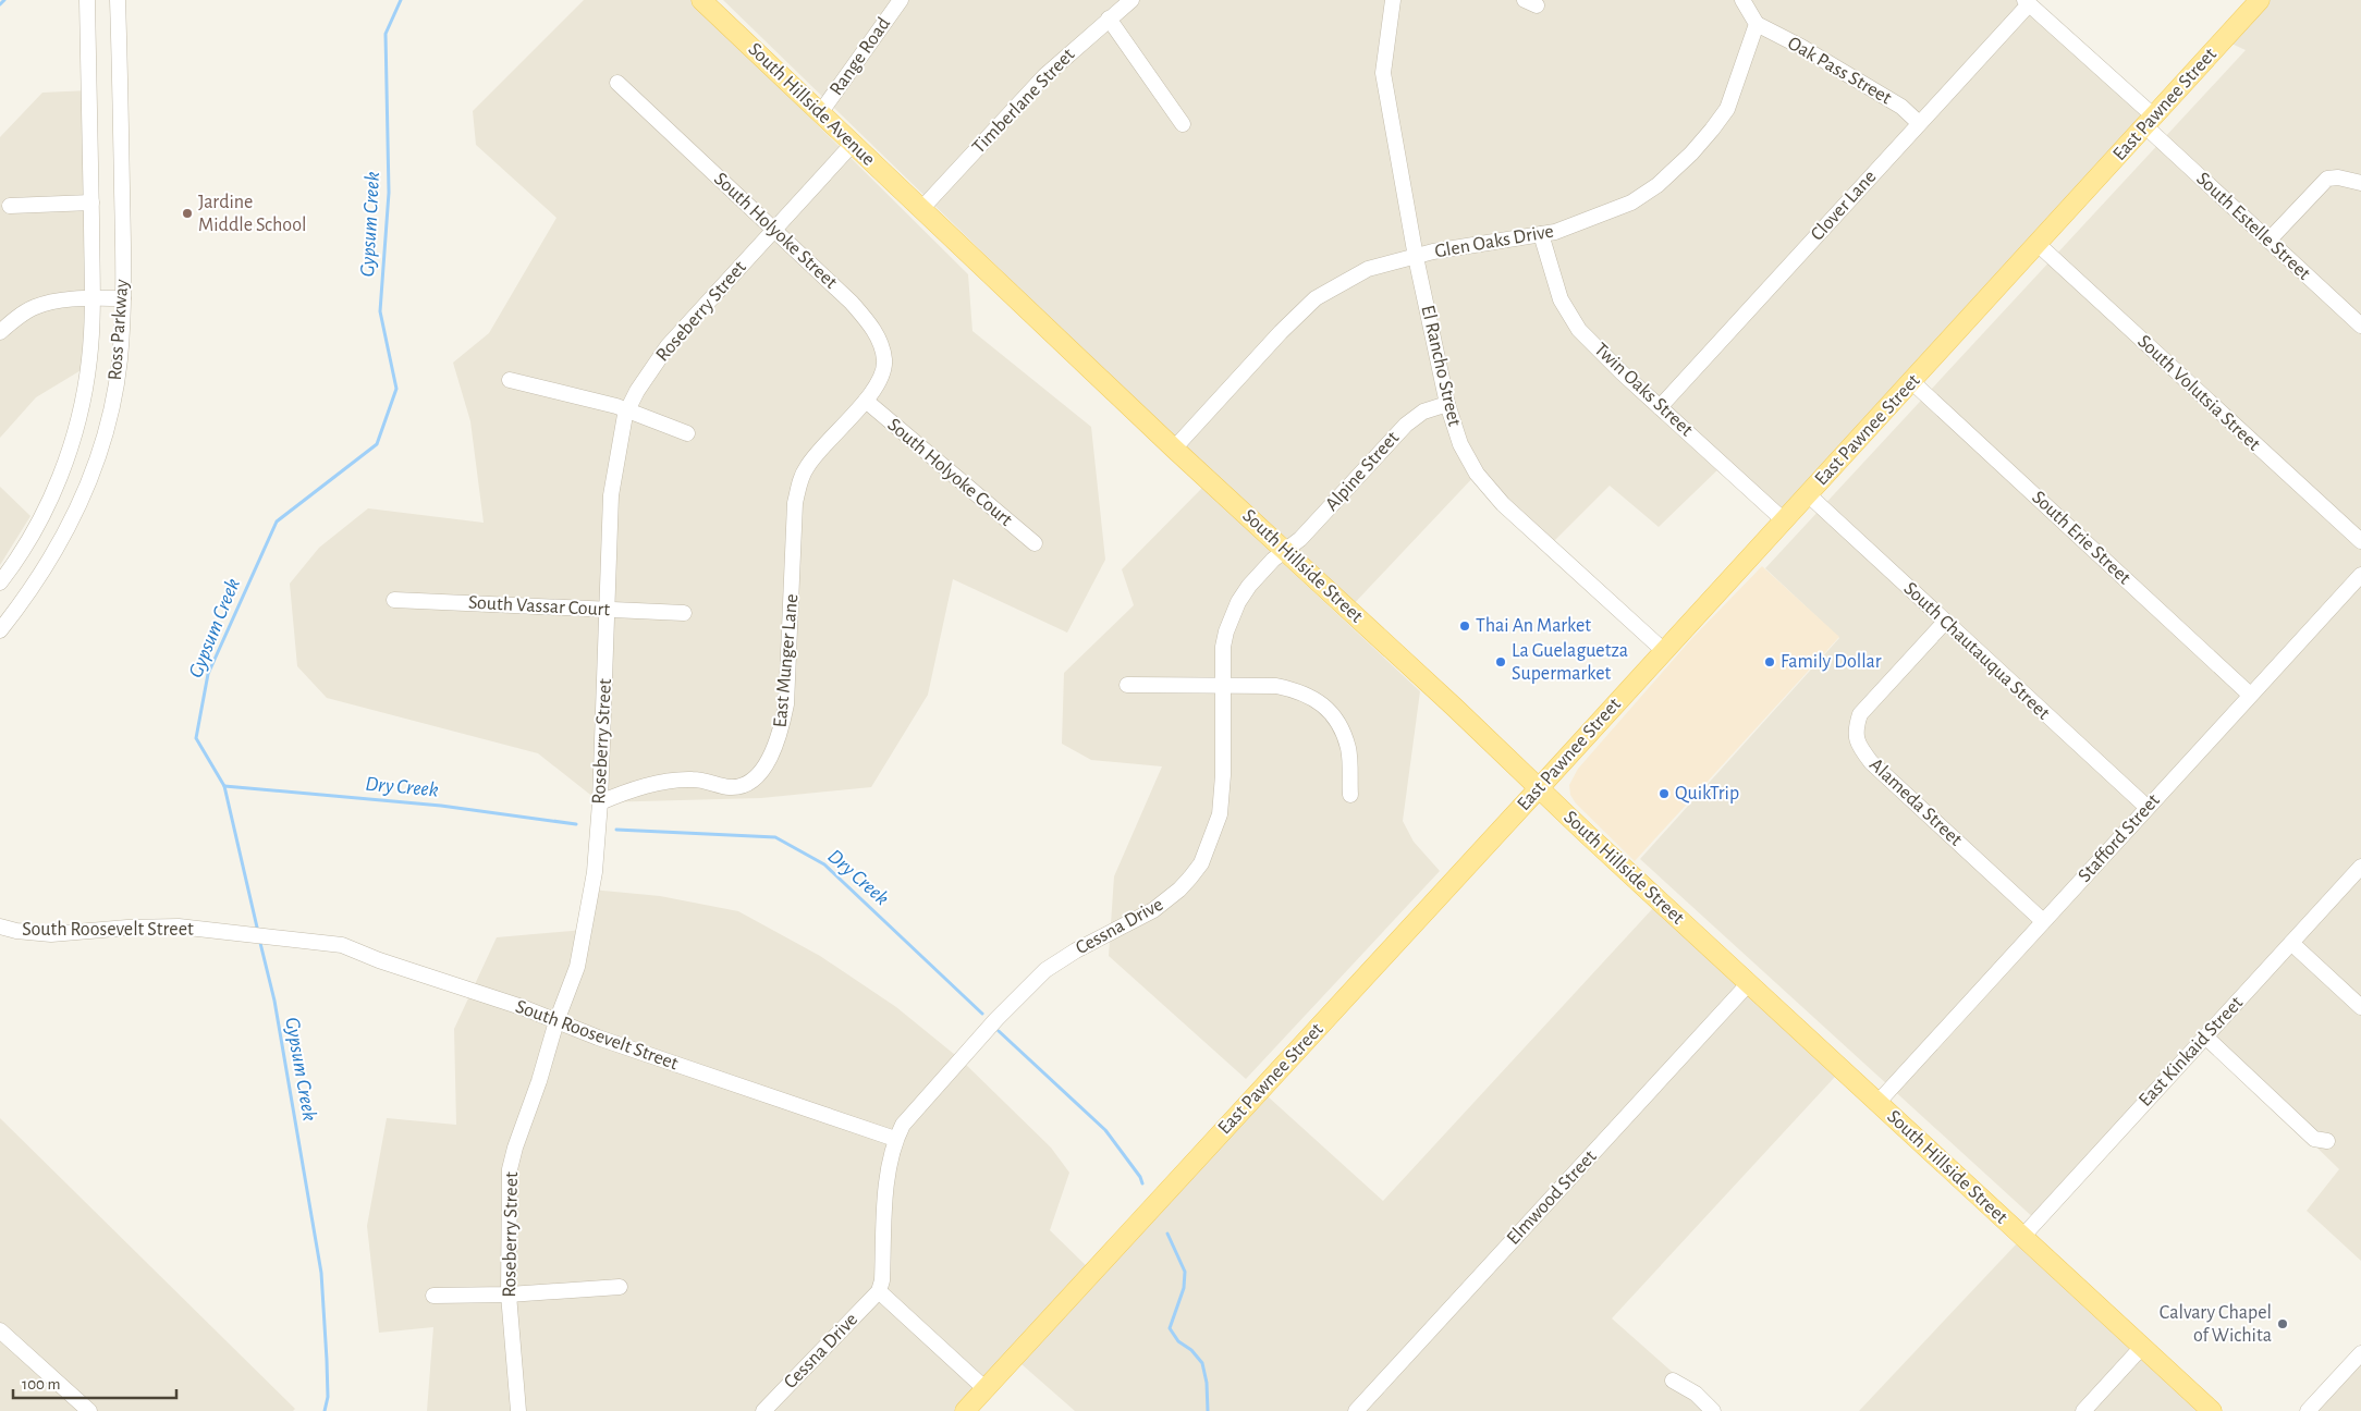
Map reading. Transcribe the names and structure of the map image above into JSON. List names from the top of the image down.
{
  "streets": {
    "main road": ["South Hillside Avenue", "East Pawnee Street", "South Hillside Street"],
    "street": [
      "Range Road",
      "Oak Pass Street",
      "Timberlane Street",
      "Clover Lane",
      "South Estelle Street",
      "South Holyoke Street",
      "Glen Oaks Drive",
      "Roseberry Street",
      "Ross Parkway",
      "El Rancho Street",
      "Twin Oaks Street",
      "South Volutsia Street",
      "Alpine Street",
      "South Holyoke Court",
      "South Erie Street",
      "South Vassar Court",
      "South Chautauqua Street",
      "East Munger Lane",
      "Alameda Street",
      "Stafford Street",
      "Cessna Drive",
      "South Roosevelt Street",
      "East Kinkaid Street",
      "Elmwood Street"
    ]
  },
  "crossings": [
    ["Range Road", "South Hillside Avenue"],
    ["Oak Pass Street", "Clover Lane"],
    ["Oak Pass Street", "Glen Oaks Drive"],
    ["Timberlane Street", "South Hillside Avenue"],
    ["Timberlane Street", "South Hillside Street"],
    ["South Hillside Avenue", "Roseberry Street"],
    ["South Hillside Avenue", "South Hillside Street"],
    ["East Pawnee Street", "South Estelle Street"],
    ["East Pawnee Street", "El Rancho Street"],
    ["East Pawnee Street", "Twin Oaks Street"],
    ["East Pawnee Street", "South Volutsia Street"],
    ["East Pawnee Street", "South Erie Street"],
    ["East Pawnee Street", "South Hillside Street"],
    ["East Pawnee Street", "South Chautauqua Street"],
    ["Clover Lane", "South Estelle Street"],
    ["Clover Lane", "Twin Oaks Street"],
    ["South Holyoke Street", "Roseberry Street"],
    ["South Holyoke Street", "South Holyoke Court"],
    ["South Holyoke Street", "East Munger Lane"],
    ["Glen Oaks Drive", "El Rancho Street"],
    ["Glen Oaks Drive", "Twin Oaks Street"],
    ["Glen Oaks Drive", "South Hillside Street"],
    ["Roseberry Street", "South Vassar Court"],
    ["Roseberry Street", "East Munger Lane"],
    ["Roseberry Street", "South Roosevelt Street"],
    ["El Rancho Street", "Alpine Street"],
    ["Alpine Street", "South Hillside Street"],
    ["Alpine Street", "Cessna Drive"],
    ["South Holyoke Court", "East Munger Lane"],
    ["South Erie Street", "Stafford Street"],
    ["South Hillside Street", "Stafford Street"],
    ["South Hillside Street", "Cessna Drive"],
    ["South Hillside Street", "East Kinkaid Street"],
    ["South Hillside Street", "Elmwood Street"],
    ["South Chautauqua Street", "Alameda Street"],
    ["South Chautauqua Street", "Stafford Street"],
    ["Alameda Street", "Stafford Street"],
    ["Cessna Drive", "South Roosevelt Street"]
  ],
  "water": ["Gypsum Creek", "Dry Creek"],
  "places": [
    "Jardine Middle School",
    "Thai An Market",
    "La Guelaguetza Supermarket",
    "Family Dollar",
    "QuikTrip",
    "Calvary Chapel of Wichita"
  ],
  "scale_bar": "100 m"
}
